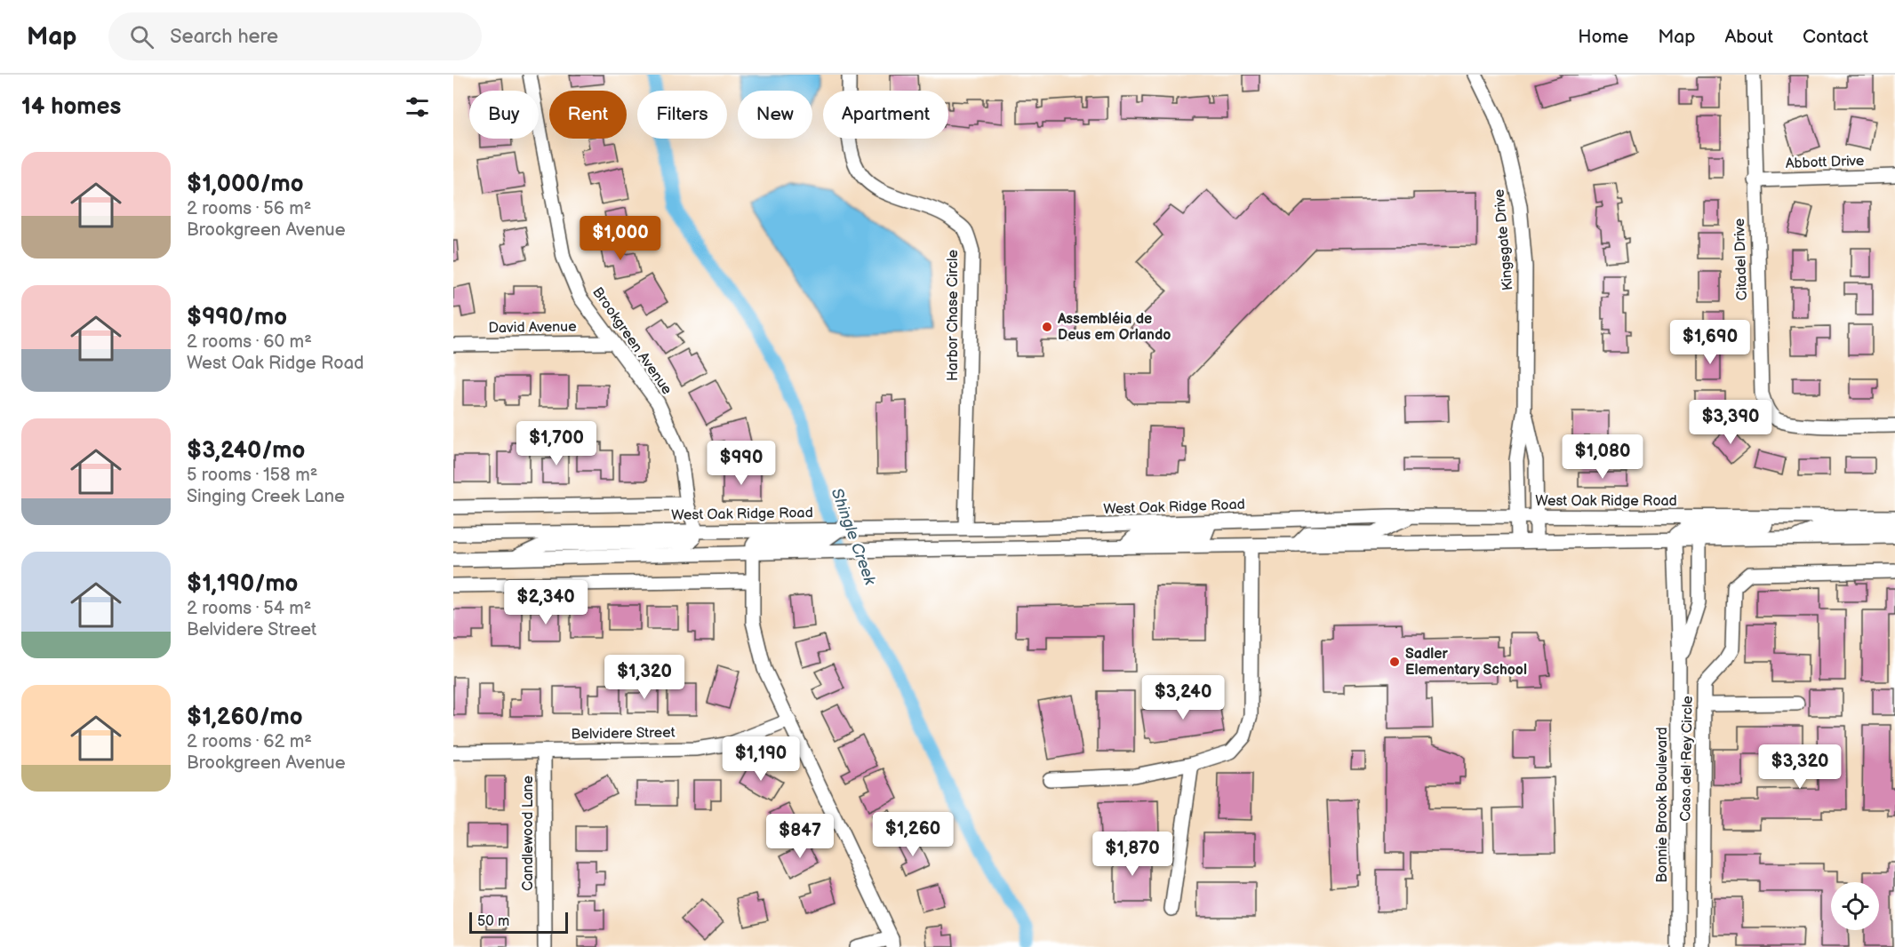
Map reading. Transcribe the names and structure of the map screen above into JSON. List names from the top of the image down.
{
  "streets": {
    "street": [
      "Abbott Drive",
      "Kingsgate Drive",
      "Citadel Drive",
      "Harbor Chase Circle",
      "David Avenue",
      "Brookgreen Avenue",
      "West Oak Ridge Road",
      "Belvidere Street",
      "Casa del Rey Circle",
      "Bonnie Brook Boulevard",
      "Candlewood Lane"
    ]
  },
  "crossings": [
    ["Abbott Drive", "Citadel Drive"],
    ["Kingsgate Drive", "West Oak Ridge Road"],
    ["Harbor Chase Circle", "West Oak Ridge Road"],
    ["David Avenue", "Brookgreen Avenue"],
    ["Brookgreen Avenue", "West Oak Ridge Road"],
    ["Belvidere Street", "Candlewood Lane"]
  ],
  "water": ["Shingle Creek"],
  "places": ["Assembléia de Deus em Orlando", "Sadler Elementary School"],
  "scale_bar": "50 m",
  "page": {
    "header": "Map",
    "search": "Search here",
    "nav": [
      "Home",
      "Map",
      "About",
      "Contact"
    ],
    "heading": "14 homes",
    "chip": [
      "Buy",
      "Rent",
      "Filters",
      "New",
      "Apartment"
    ],
    "list": [
      {
        "name": "$1,000/mo",
        "note": "2 rooms · 56 m² · Brookgreen Avenue"
      },
      {
        "name": "$990/mo",
        "note": "2 rooms · 60 m² · West Oak Ridge Road"
      },
      {
        "name": "$3,240/mo",
        "note": "5 rooms · 158 m² · Singing Creek Lane"
      },
      {
        "name": "$1,190/mo",
        "note": "2 rooms · 54 m² · Belvidere Street"
      },
      {
        "name": "$1,260/mo",
        "note": "2 rooms · 62 m² · Brookgreen Avenue"
      }
    ],
    "price": [
      "$1,000",
      "$1,690",
      "$3,390",
      "$1,700",
      "$1,080",
      "$990",
      "$2,340",
      "$1,320",
      "$3,240",
      "$1,190",
      "$3,320",
      "$1,260",
      "$847",
      "$1,870"
    ],
    "scale": "50 m"
  }
}
